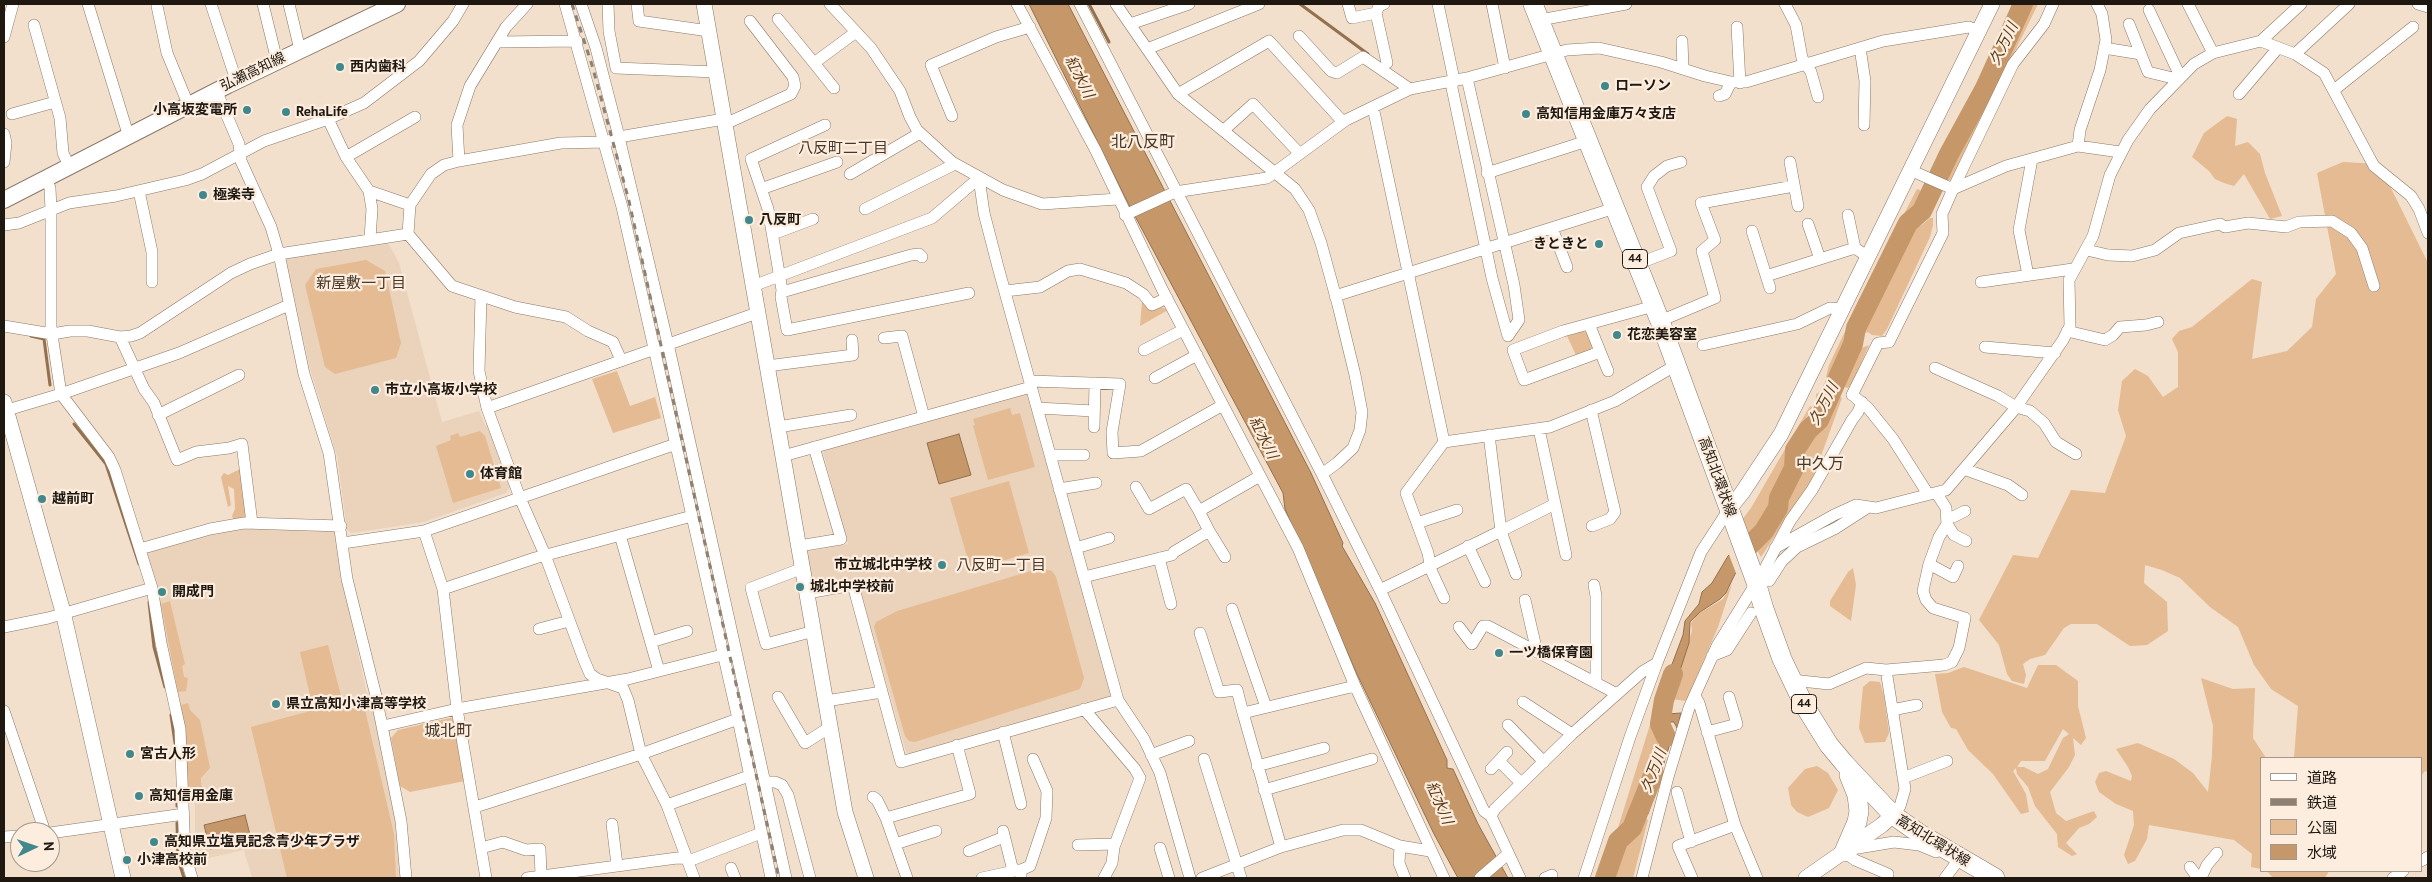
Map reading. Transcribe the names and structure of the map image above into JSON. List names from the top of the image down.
{
  "streets": {
    "main road": ["弘瀬高知線", "44", "高知北環状線"]
  },
  "districts": [
    "北八反町",
    "八反町二丁目",
    "新屋敷一丁目",
    "中久万",
    "八反町一丁目",
    "城北町"
  ],
  "water": ["久万川", "紅水川"],
  "places": [
    "西内歯科",
    "ローソン",
    "小高坂変電所",
    "RehaLife",
    "高知信用金庫万々支店",
    "極楽寺",
    "八反町",
    "きときと",
    "花恋美容室",
    "市立小高坂小学校",
    "体育館",
    "越前町",
    "市立城北中学校",
    "城北中学校前",
    "開成門",
    "一ツ橋保育園",
    "県立高知小津高等学校",
    "宮古人形",
    "高知信用金庫",
    "高知県立塩見記念青少年プラザ",
    "小津高校前"
  ],
  "legend": [
    "道路",
    "鉄道",
    "公園",
    "水域"
  ],
  "north": "right"
}
